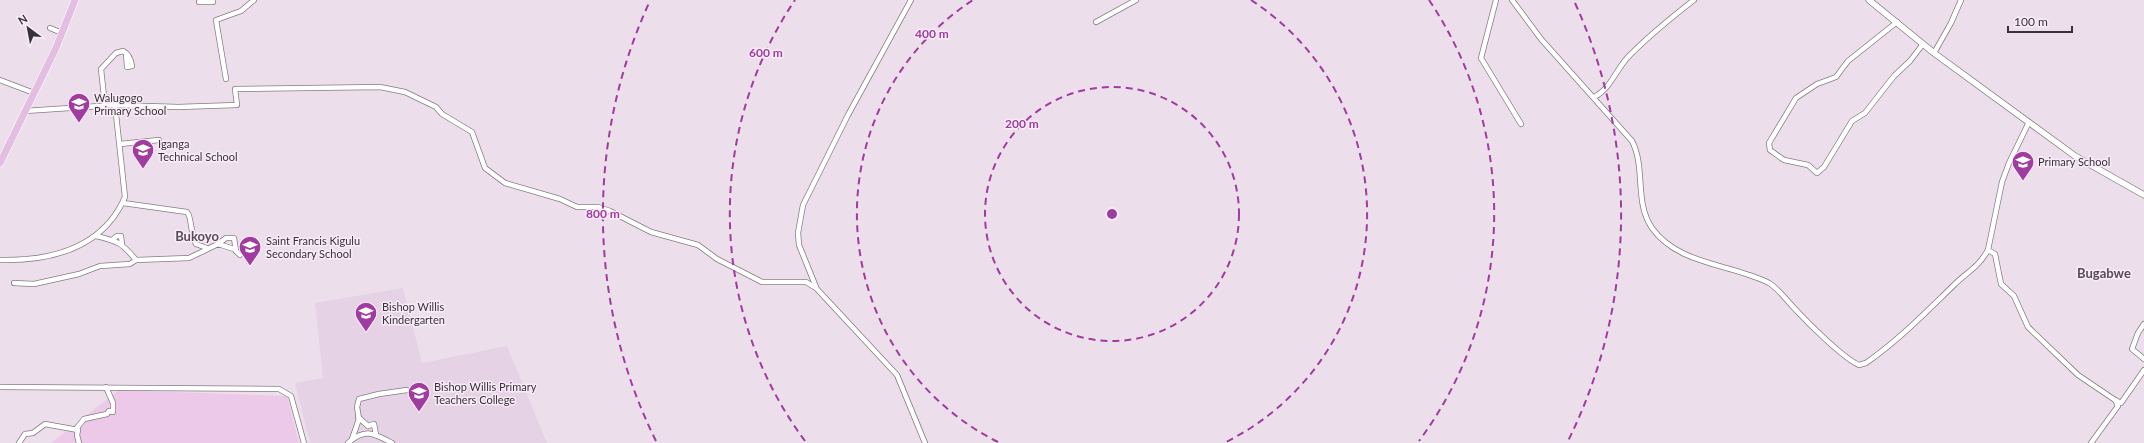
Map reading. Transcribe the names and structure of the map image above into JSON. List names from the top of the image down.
{
  "districts": ["Bukoyo", "Bugabwe"],
  "places": {
    "school or university": [
      "Walugogo Primary School",
      "Iganga Technical School",
      "Primary School",
      "Saint Francis Kigulu Secondary School",
      "Bishop Willis Kindergarten",
      "Bishop Willis Primary Teachers College"
    ]
  },
  "scale_bar": "100 m",
  "north": "top left",
  "rings": [
    "400 m",
    "600 m",
    "200 m",
    "800 m"
  ]
}
